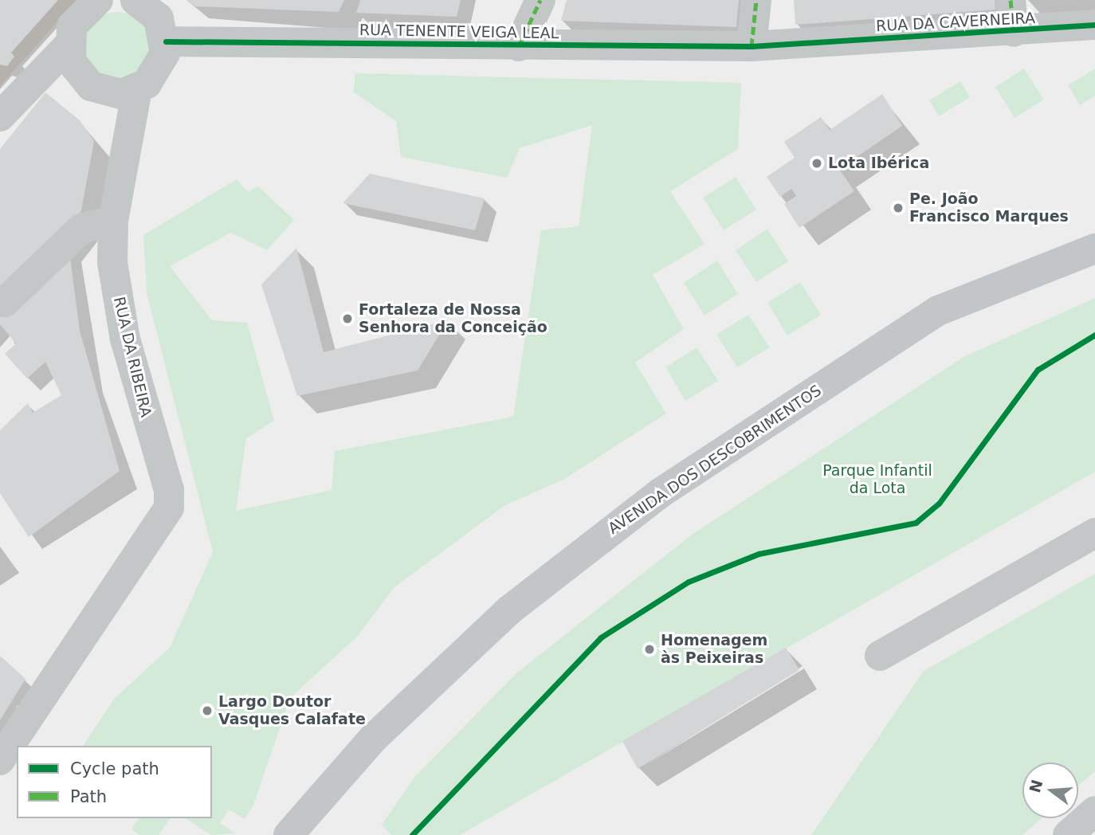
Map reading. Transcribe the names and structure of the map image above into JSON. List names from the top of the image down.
{
  "streets": {
    "main road": ["AVENIDA DOS DESCOBRIMENTOS"],
    "street": ["RUA DA CAVERNEIRA", "RUA TENENTE VEIGA LEAL", "RUA DA RIBEIRA"]
  },
  "crossings": [
    ["RUA DA CAVERNEIRA", "RUA TENENTE VEIGA LEAL"]
  ],
  "parks": ["Parque Infantil da Lota"],
  "places": [
    "Lota Ibérica",
    "Pe. João Francisco Marques",
    "Fortaleza de Nossa Senhora da Conceição",
    "Homenagem às Peixeiras",
    "Largo Doutor Vasques Calafate"
  ],
  "legend": ["Cycle path", "Path"],
  "north": "left"
}
